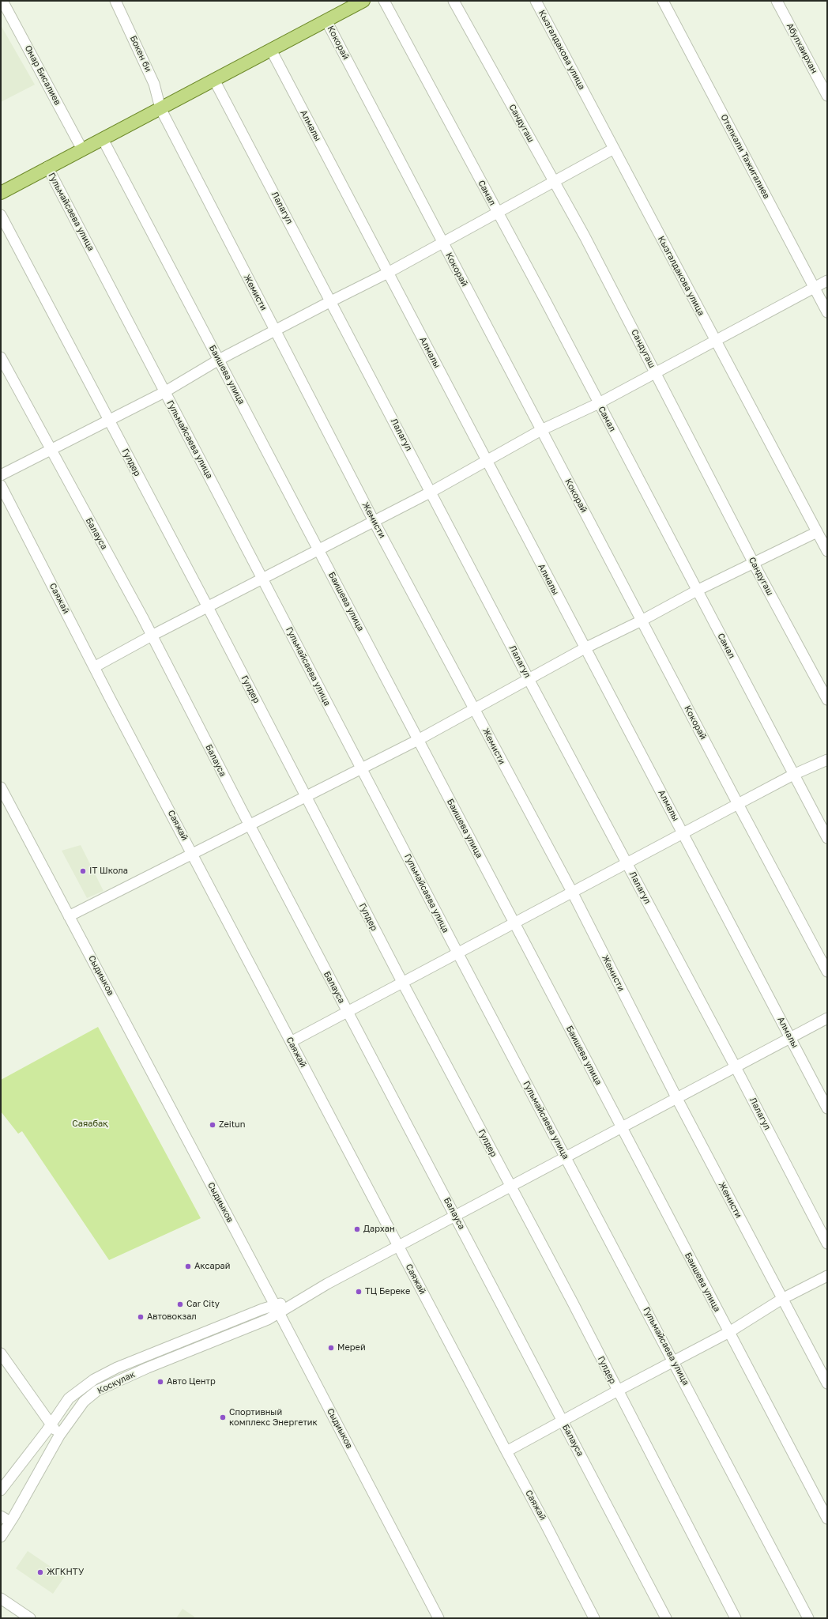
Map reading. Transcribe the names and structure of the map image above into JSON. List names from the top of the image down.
{
  "streets": {
    "street": [
      "Кокорай",
      "Абулхаирхан",
      "Кызгалдакова улица",
      "Бокен би",
      "Омар Бисалиев",
      "Сандугаш",
      "Алмалы",
      "Отепкали Тажигалиев",
      "Самал",
      "Лалагул",
      "Гульмайсаева улица",
      "Жемисти",
      "Баишева улица",
      "Гулдер",
      "Балауса",
      "Саяжай",
      "Сыдиыков",
      "Коскулак"
    ]
  },
  "crossings": [
    ["Бокен би", "Жемисти"],
    ["Сыдиыков", "Коскулак"]
  ],
  "parks": ["Саяабақ"],
  "places": [
    "IT Школа",
    "Zeitun",
    "Дархан",
    "Аксарай",
    "ТЦ Береке",
    "Car City",
    "Автовокзал",
    "Мерей",
    "Авто Центр",
    "Спортивный комплекс Энергетик",
    "ЖГКНТУ"
  ]
}
